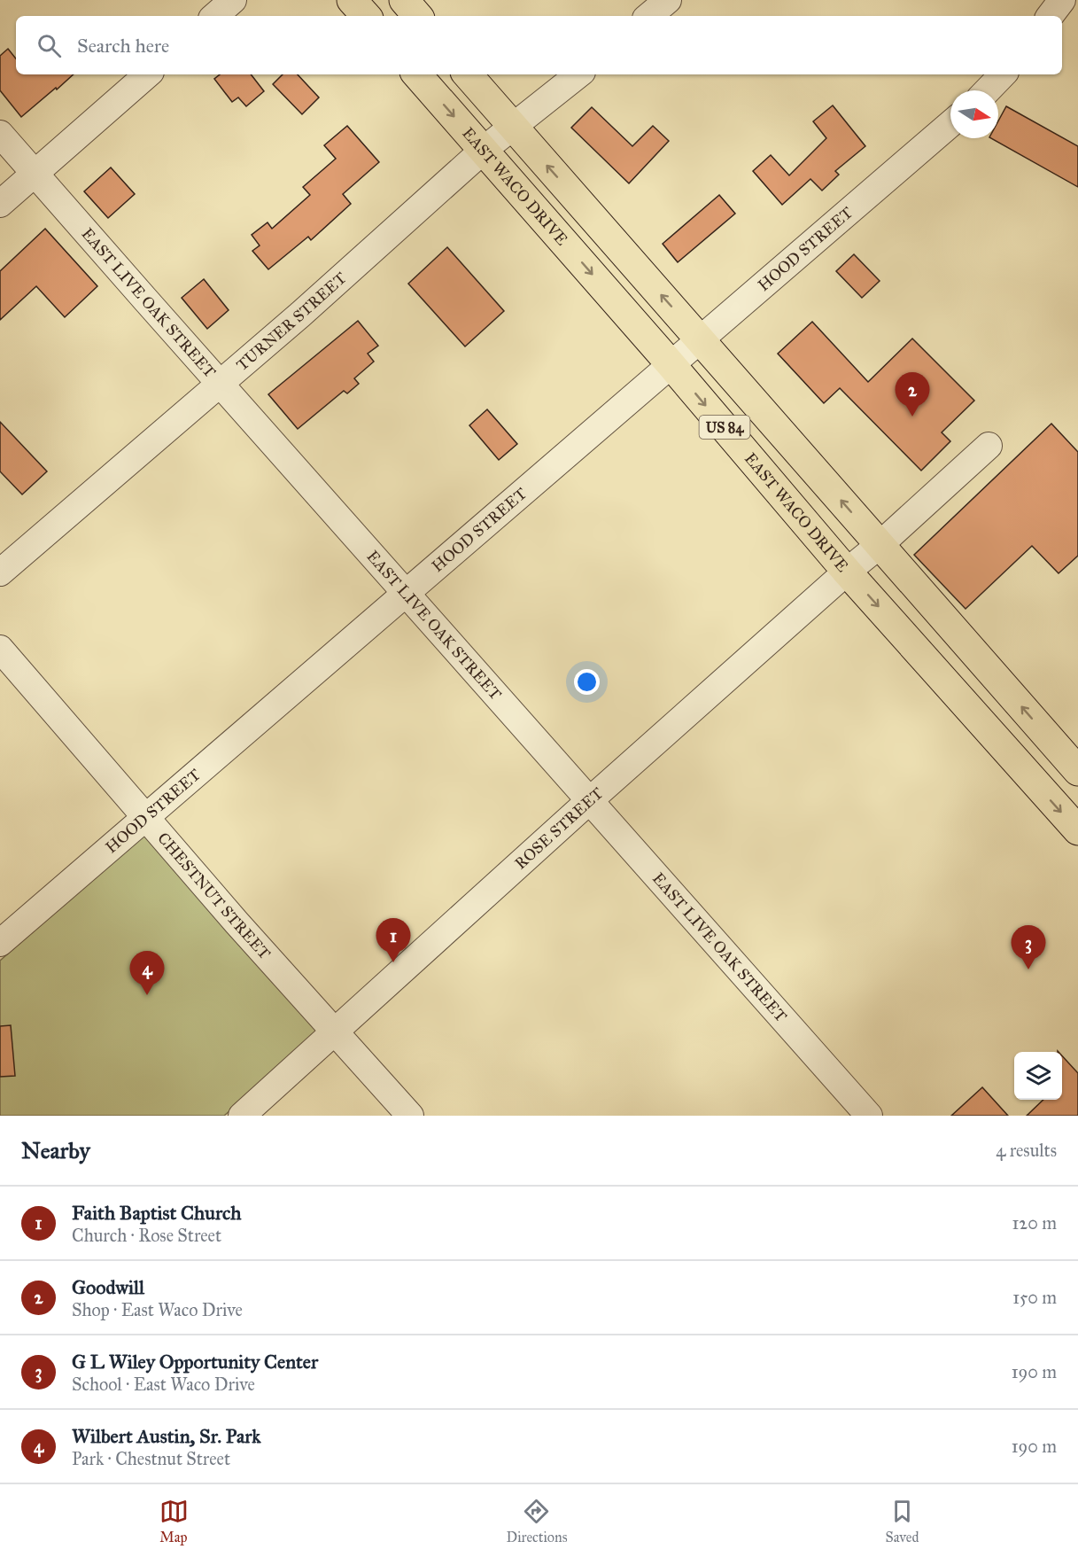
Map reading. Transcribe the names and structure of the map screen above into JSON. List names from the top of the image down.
{
  "streets": {
    "main road": ["EAST WACO DRIVE", "US 84"],
    "street": [
      "HOOD STREET",
      "EAST LIVE OAK STREET",
      "TURNER STREET",
      "ROSE STREET",
      "CHESTNUT STREET"
    ]
  },
  "crossings": [
    ["EAST WACO DRIVE", "HOOD STREET"],
    ["EAST WACO DRIVE", "TURNER STREET"],
    ["EAST WACO DRIVE", "ROSE STREET"],
    ["HOOD STREET", "EAST LIVE OAK STREET"],
    ["HOOD STREET", "US 84"],
    ["HOOD STREET", "CHESTNUT STREET"],
    ["EAST LIVE OAK STREET", "TURNER STREET"],
    ["EAST LIVE OAK STREET", "ROSE STREET"],
    ["TURNER STREET", "US 84"],
    ["US 84", "ROSE STREET"],
    ["ROSE STREET", "CHESTNUT STREET"]
  ],
  "north": "right",
  "page": {
    "search": "Search here",
    "pins": [
      "2",
      "1",
      "3",
      "4"
    ],
    "heading": ["Nearby", "4 results"],
    "list": [
      {
        "mark": "1",
        "name": "Faith Baptist Church",
        "note": "Church · Rose Street",
        "value": "120 m"
      },
      {
        "mark": "2",
        "name": "Goodwill",
        "note": "Shop · East Waco Drive",
        "value": "150 m"
      },
      {
        "mark": "3",
        "name": "G L Wiley Opportunity Center",
        "note": "School · East Waco Drive",
        "value": "190 m"
      },
      {
        "mark": "4",
        "name": "Wilbert Austin, Sr. Park",
        "note": "Park · Chestnut Street",
        "value": "190 m"
      }
    ],
    "nav": ["Map", "Directions", "Saved"]
  }
}
